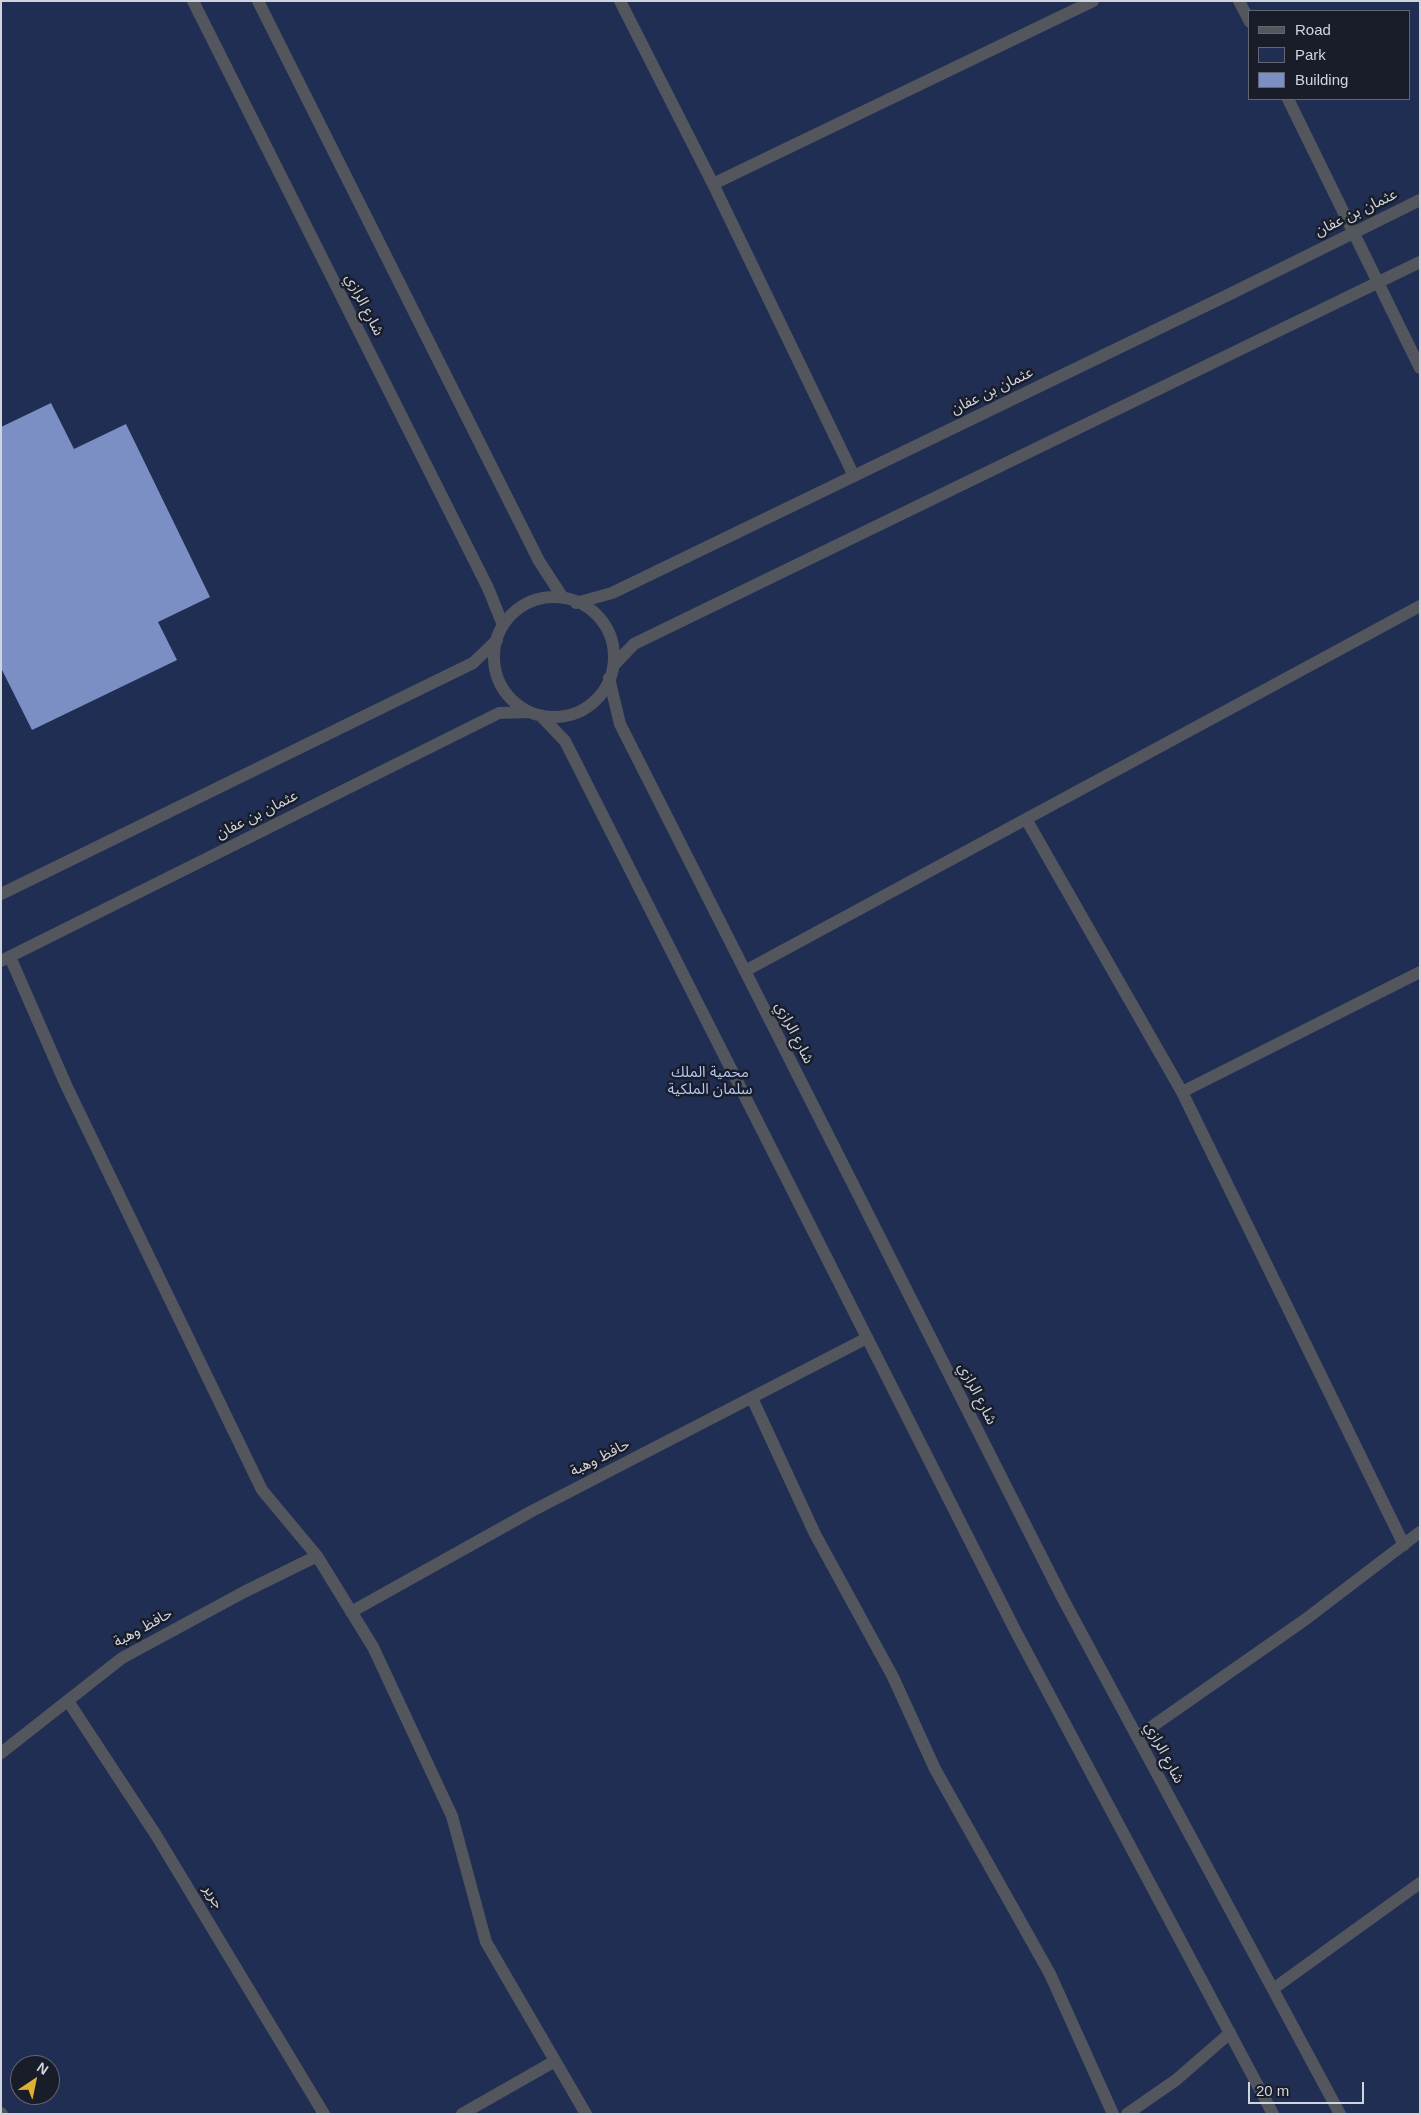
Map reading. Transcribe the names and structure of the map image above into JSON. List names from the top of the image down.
{
  "streets": {
    "street": [
      "عثمان بن عفان",
      "شارع الرازي",
      "حافظ وهبة",
      "جرير"
    ]
  },
  "crossings": [
    ["عثمان بن عفان", "شارع الرازي"],
    ["حافظ وهبة", "جرير"]
  ],
  "parks": ["محمية الملك سلمان الملكية"],
  "legend": ["Road", "Park", "Building"],
  "scale_bar": "20 m",
  "north": "top right"
}
